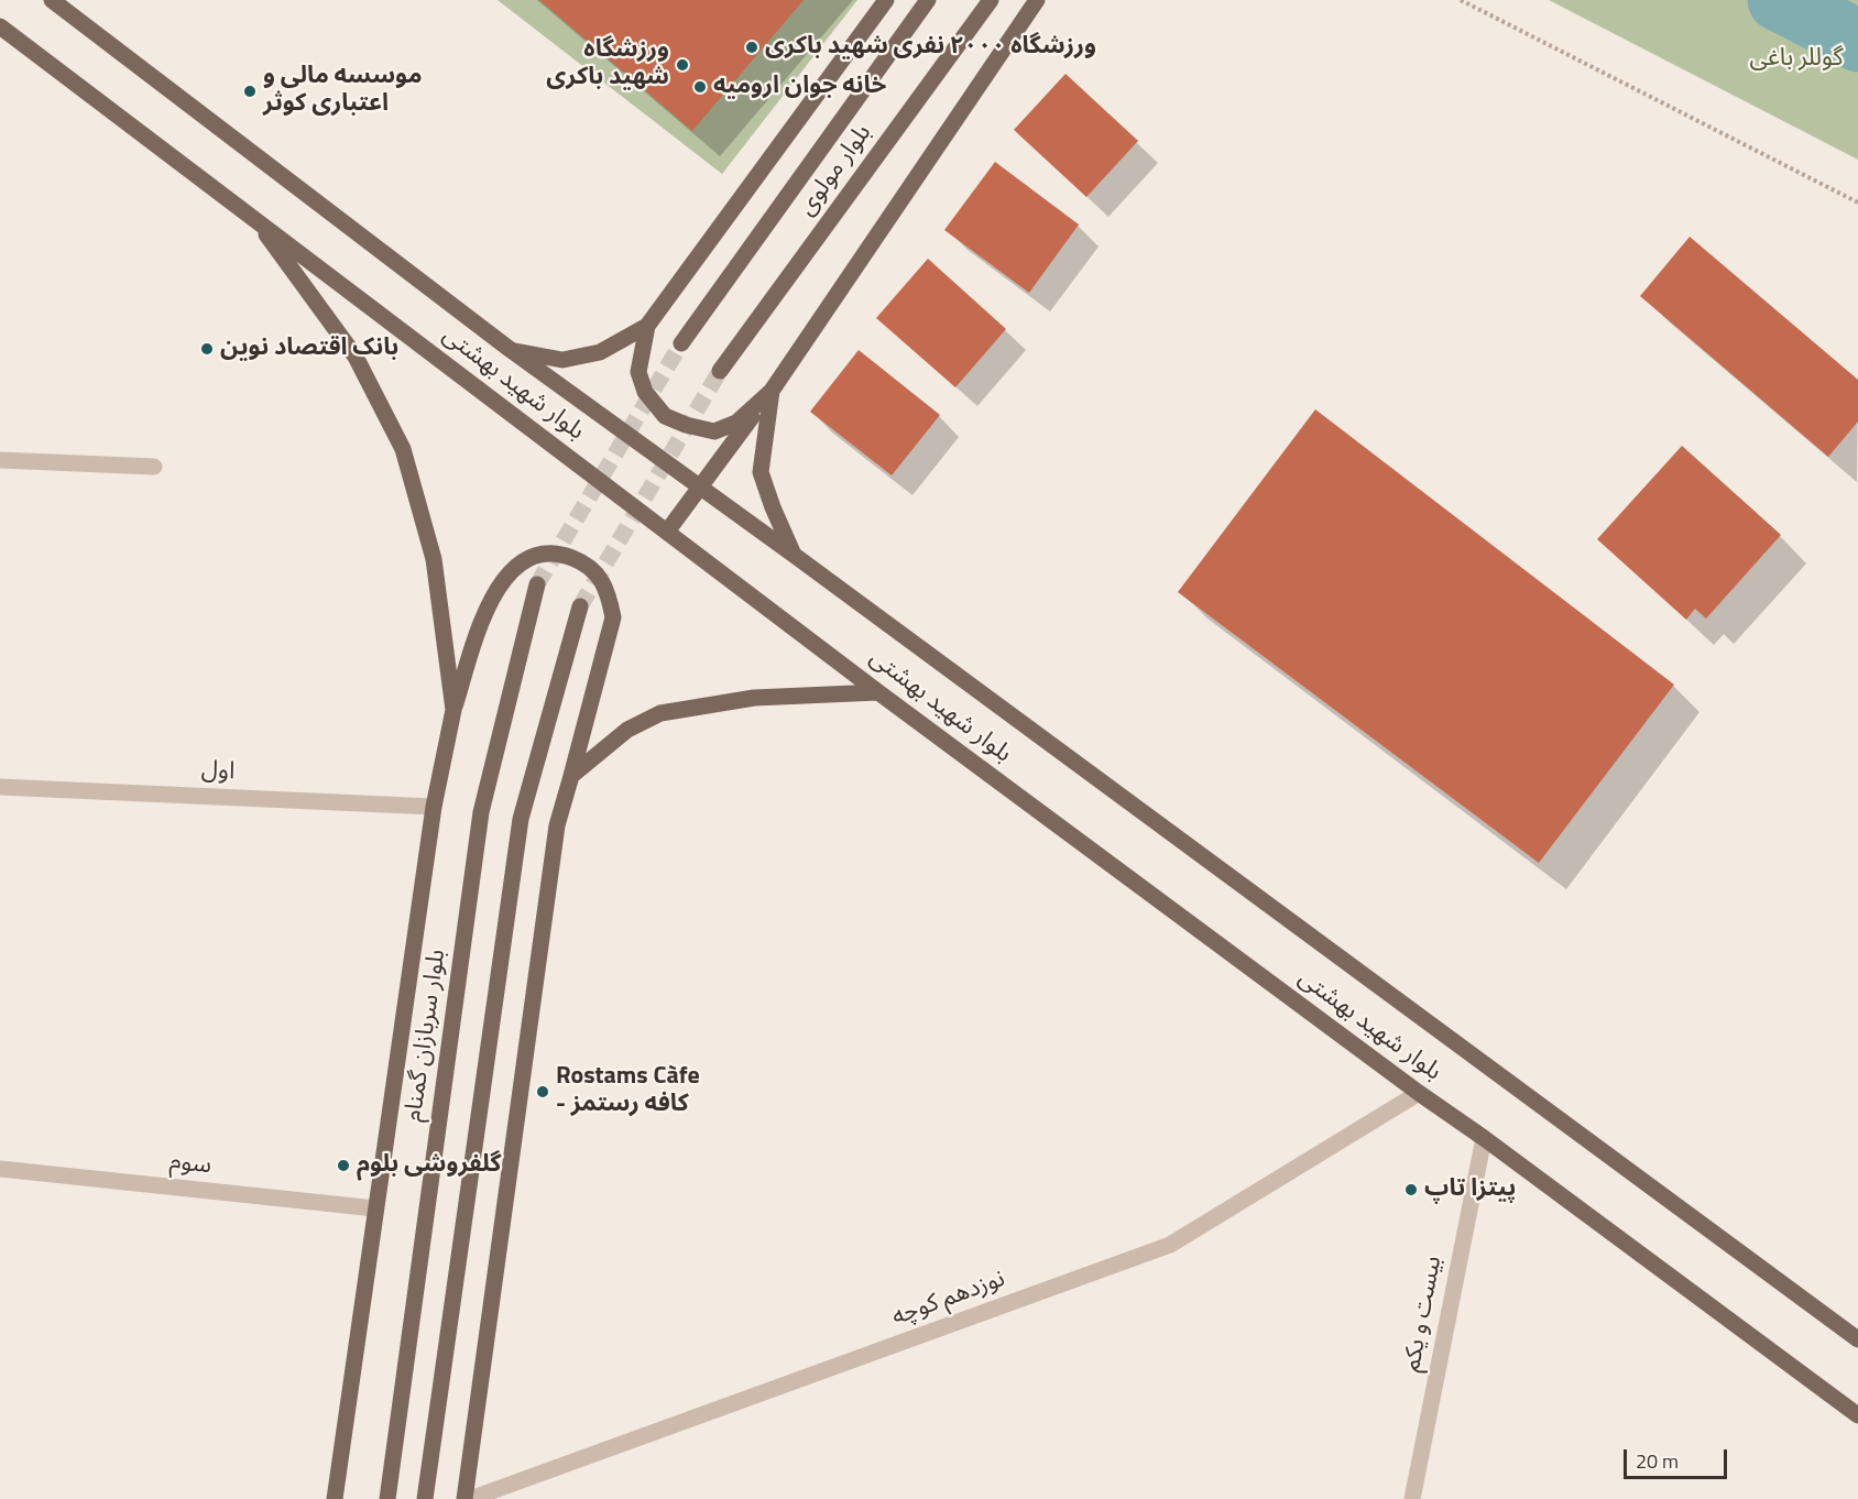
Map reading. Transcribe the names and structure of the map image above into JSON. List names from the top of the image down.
{
  "streets": {
    "main road": ["بلوار مولوی", "بلوار شهید بهشتی", "بلوار سربازان گمنام"],
    "street": [
      "اول",
      "سوم",
      "نوزدهم کوچه",
      "بیست و یکم"
    ]
  },
  "crossings": [
    ["بلوار شهید بهشتی", "نوزدهم کوچه"],
    ["بلوار شهید بهشتی", "بیست و یکم"]
  ],
  "parks": ["گوللر باغی"],
  "places": [
    "ورزشگاه ۲۰۰۰ نفری شهید باکری",
    "ورزشگاه شهید باکری",
    "خانه جوان ارومیه",
    "موسسه مالی و اعتباری کوثر",
    "بانک اقتصاد نوین",
    "Rostams Càfe - کافه رستمز",
    "گلفروشی بلوم",
    "پیتزا تاپ"
  ],
  "scale_bar": "20 m"
}
